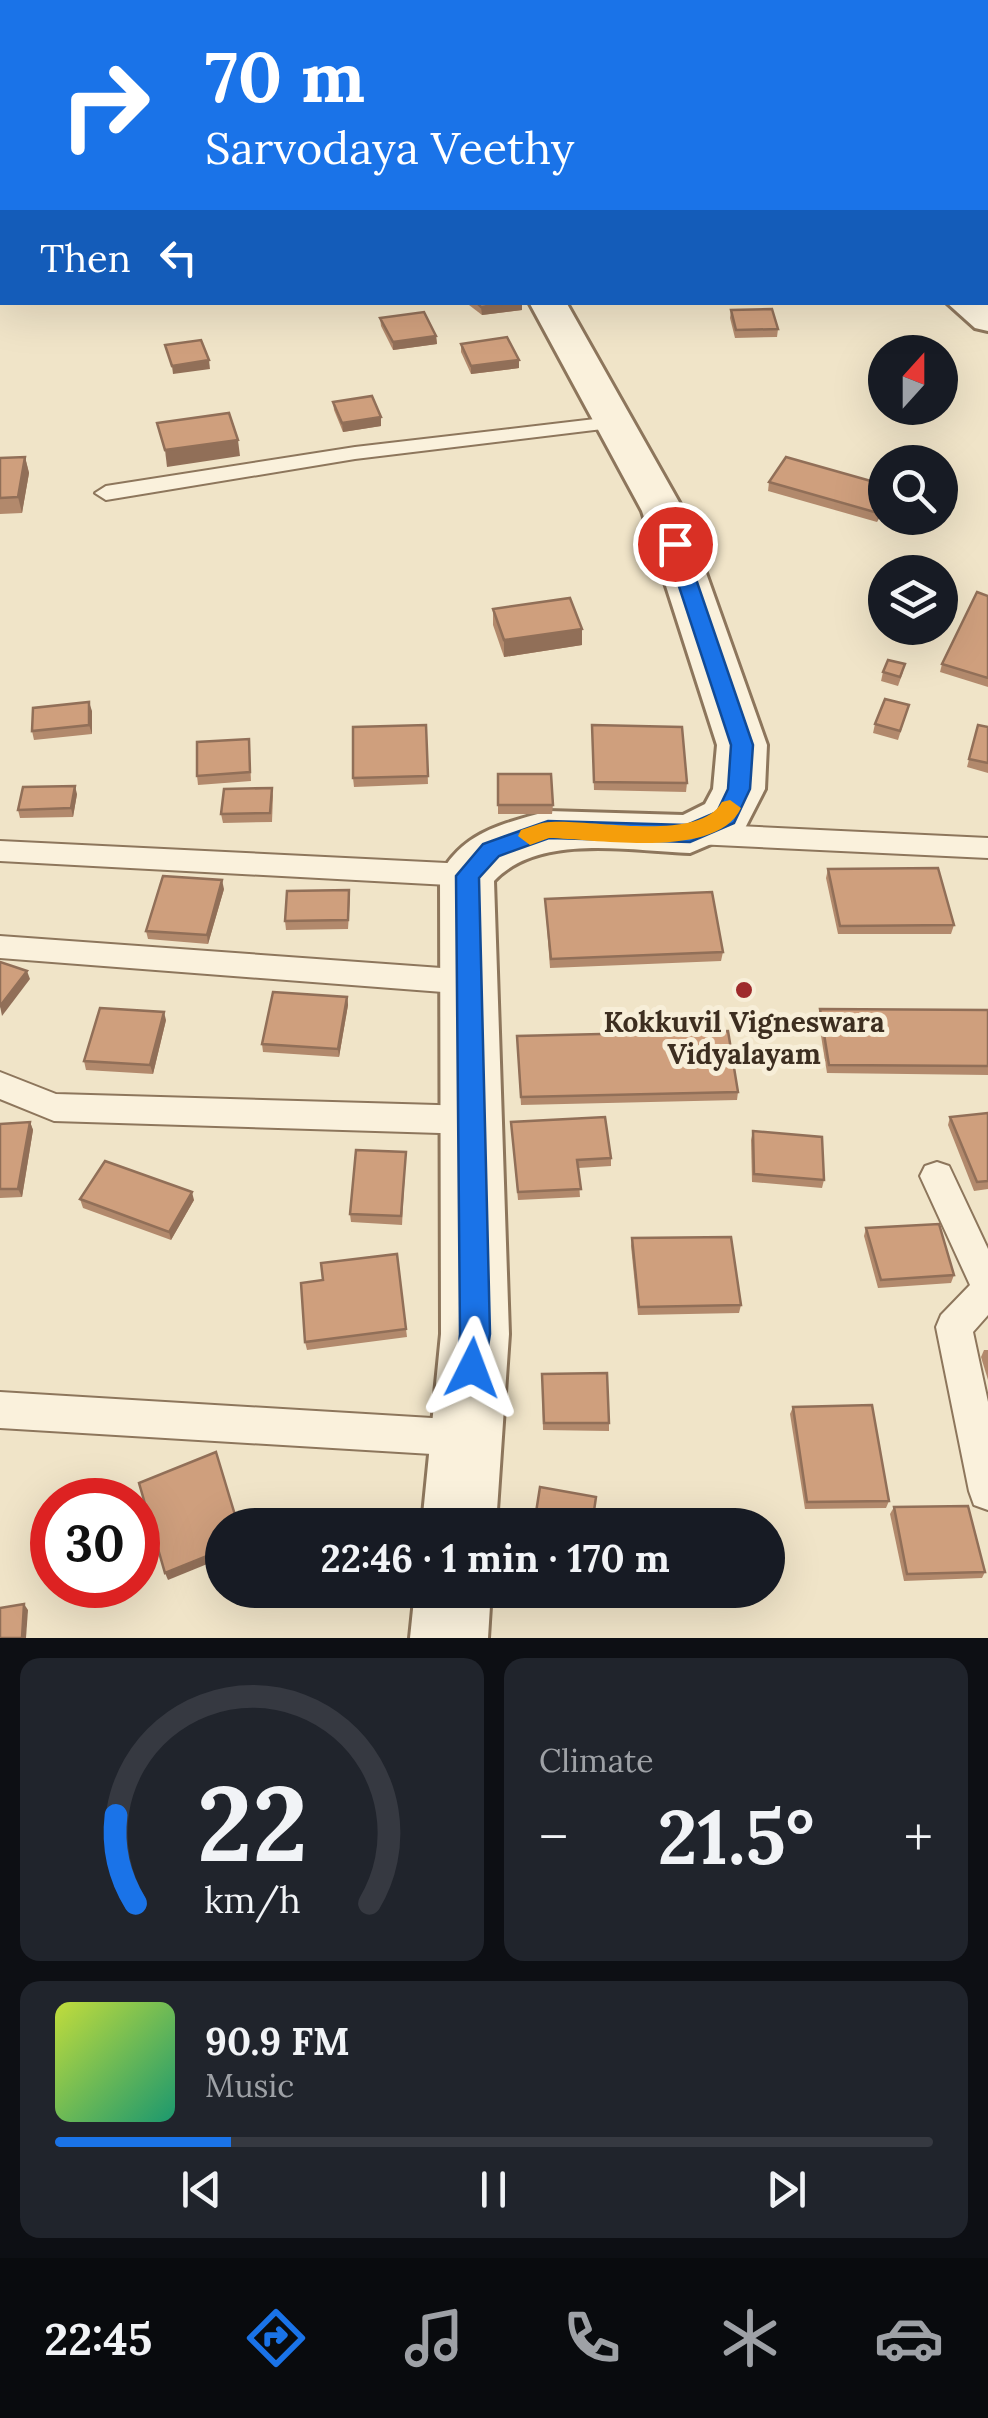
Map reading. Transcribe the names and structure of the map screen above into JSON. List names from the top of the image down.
{
  "places": ["Kokkuvil Vigneswara Vidyalayam"],
  "north": "top",
  "page": {
    "turn": ["70 m", "Sarvodaya Veethy"],
    "then": "Then",
    "limit": "30",
    "trip": "22:46 · 1 min · 170 m",
    "tile": "Climate",
    "heat": ["−", "21.5°", "+"],
    "song": ["90.9 FM", "Music"],
    "tabs": "22:45",
    "gauge": ["22", "km/h"]
  }
}
